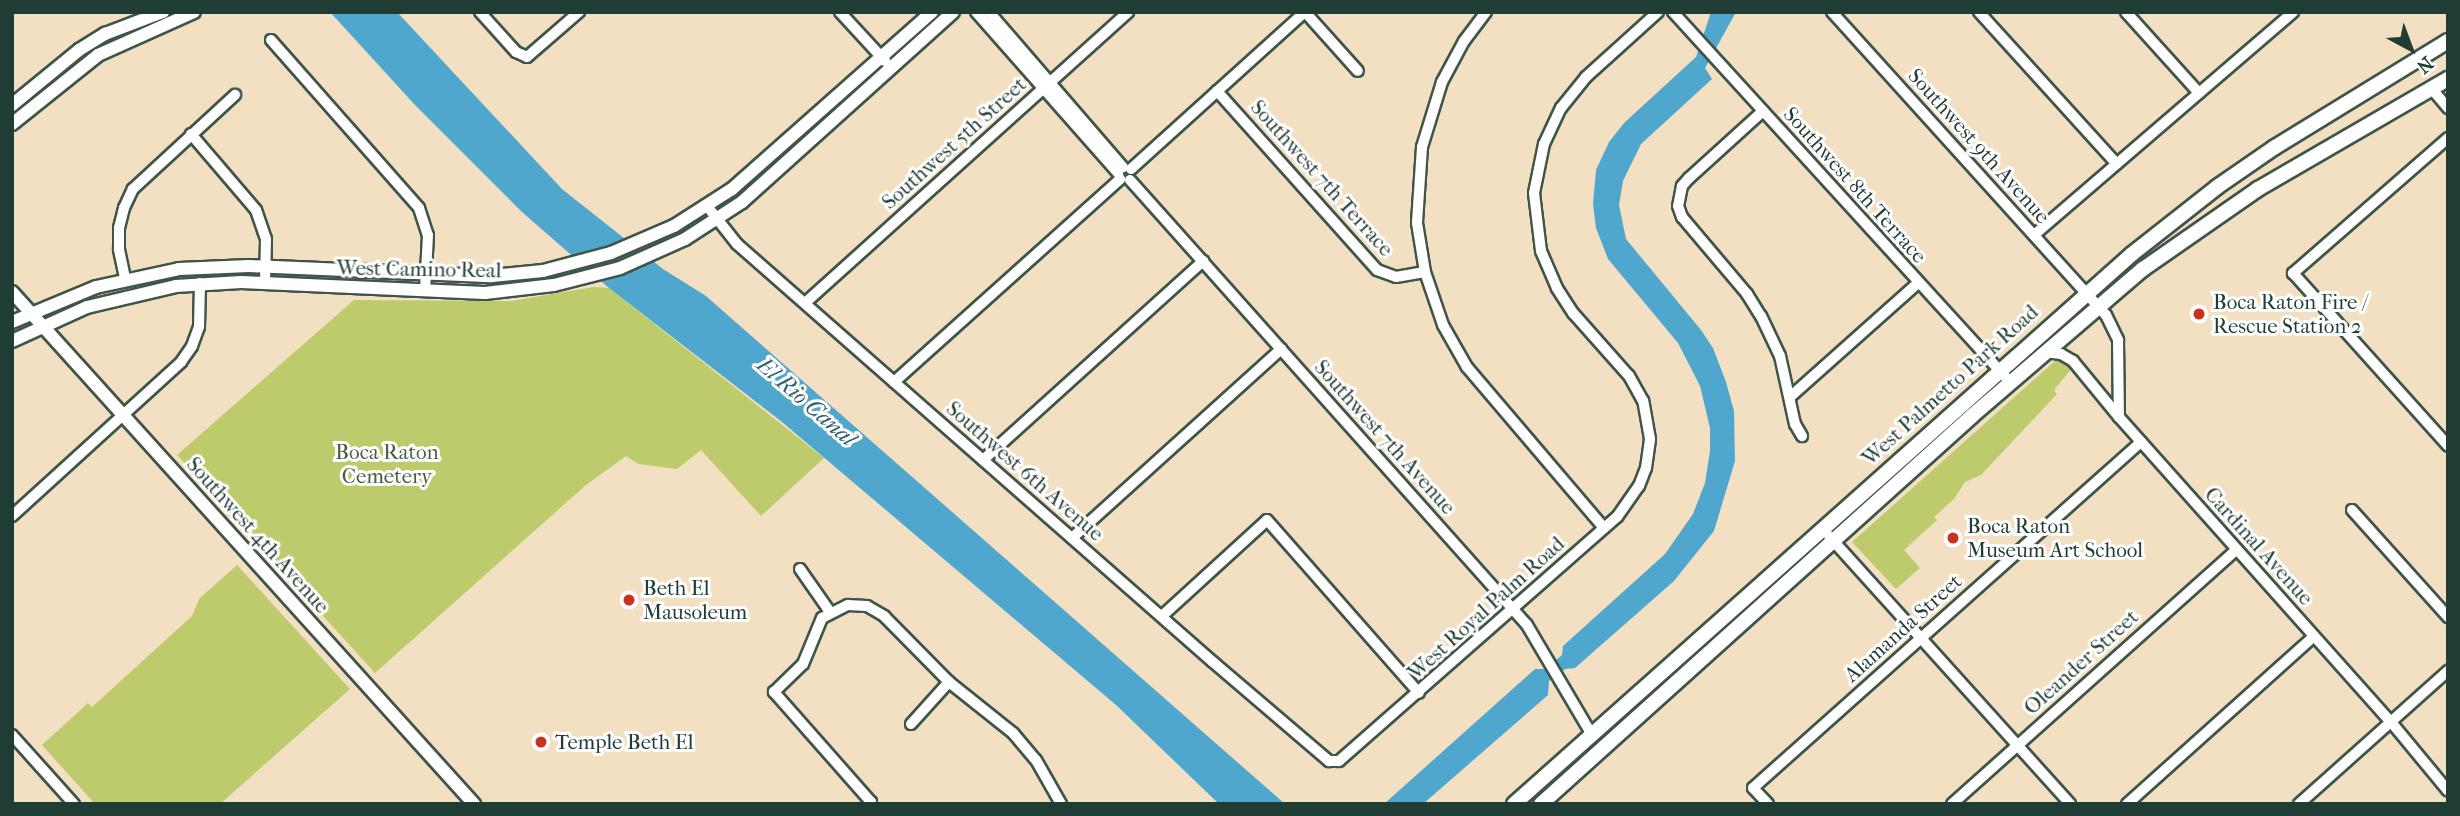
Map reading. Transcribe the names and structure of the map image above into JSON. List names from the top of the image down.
{
  "streets": {
    "main road": ["West Palmetto Park Road"],
    "street": [
      "Southwest 5th Street",
      "Southwest 9th Avenue",
      "Southwest 7th Terrace",
      "Southwest 8th Terrace",
      "West Camino Real",
      "Southwest 7th Avenue",
      "Southwest 6th Avenue",
      "Southwest 4th Avenue",
      "Cardinal Avenue",
      "West Royal Palm Road",
      "Alamanda Street",
      "Oleander Street"
    ]
  },
  "crossings": [
    ["Southwest 5th Street", "Southwest 7th Avenue"],
    ["Southwest 5th Street", "Southwest 6th Avenue"],
    ["Southwest 9th Avenue", "West Palmetto Park Road"],
    ["Southwest 8th Terrace", "West Palmetto Park Road"],
    ["West Camino Real", "Southwest 6th Avenue"],
    ["West Camino Real", "Southwest 4th Avenue"],
    ["West Palmetto Park Road", "Southwest 7th Avenue"],
    ["West Palmetto Park Road", "Cardinal Avenue"],
    ["Southwest 7th Avenue", "West Royal Palm Road"],
    ["Southwest 6th Avenue", "West Royal Palm Road"],
    ["Cardinal Avenue", "Alamanda Street"],
    ["Cardinal Avenue", "Oleander Street"]
  ],
  "water": ["El Rio Canal"],
  "parks": ["Boca Raton Cemetery"],
  "places": [
    "Boca Raton Fire / Rescue Station 2",
    "Boca Raton Museum Art School",
    "Beth El Mausoleum",
    "Temple Beth El"
  ],
  "north": "bottom right"
}
